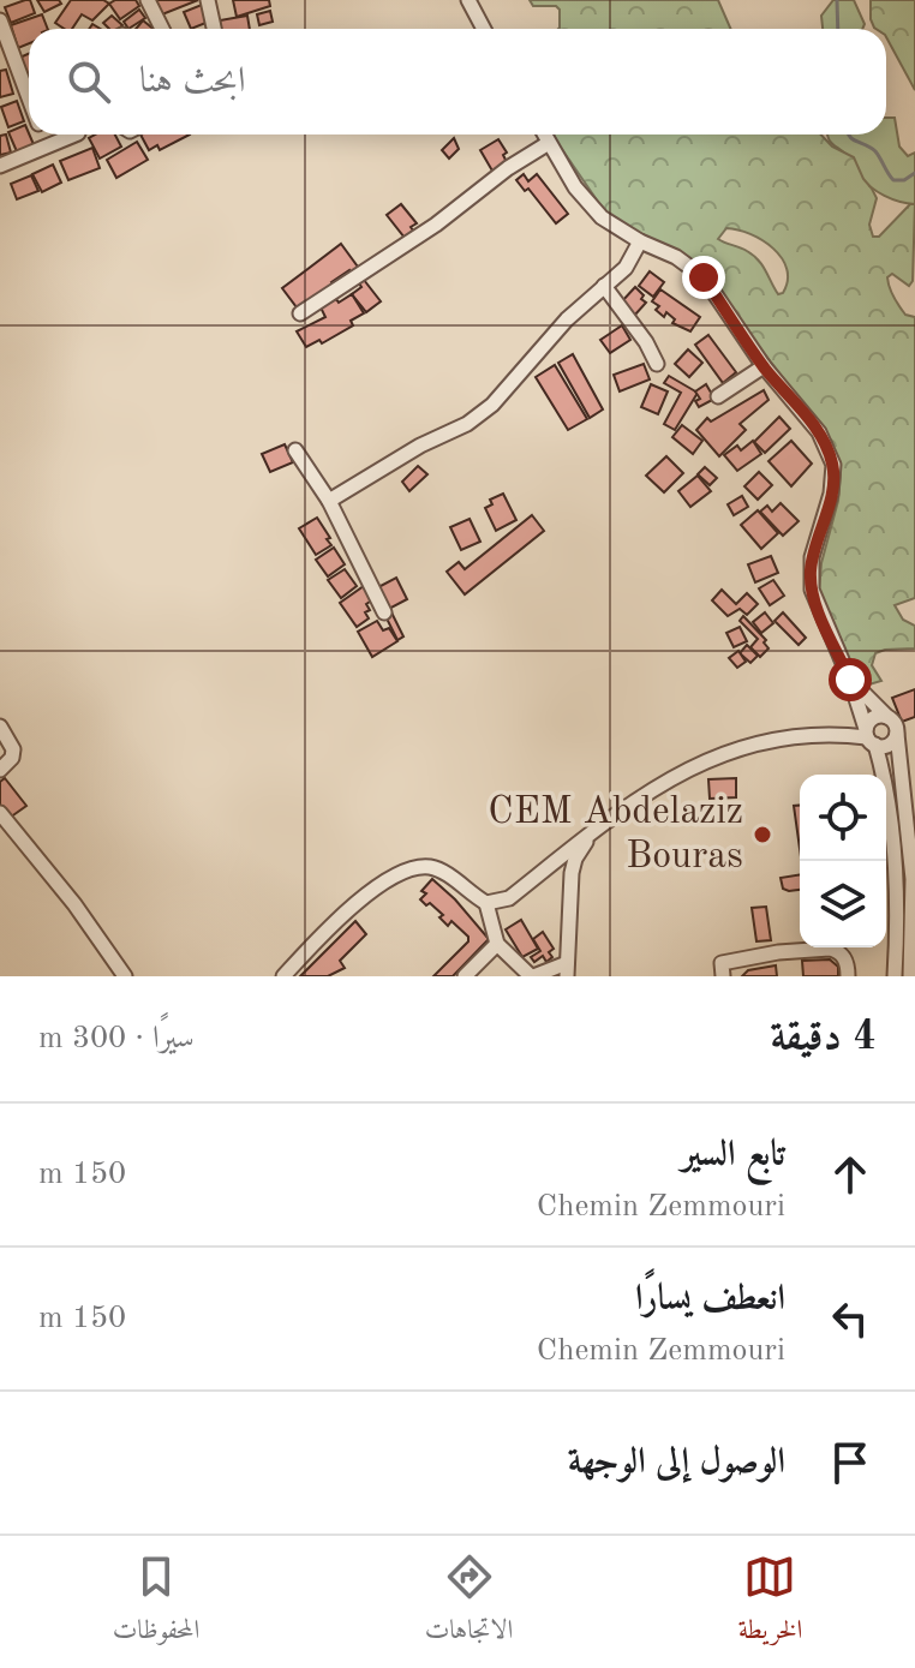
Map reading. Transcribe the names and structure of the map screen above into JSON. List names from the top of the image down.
{
  "places": ["CEM Abdelaziz Bouras"],
  "page": {
    "search": "ابحث هنا",
    "heading": ["4 دقيقة", "سيرًا · 300 m"],
    "list": [
      ["تابع السير", "Chemin Zemmouri", "150 m"],
      ["انعطف يسارًا", "Chemin Zemmouri", "150 m"],
      "الوصول إلى الوجهة"
    ],
    "nav": ["الخريطة", "الاتجاهات", "المحفوظات"]
  }
}
